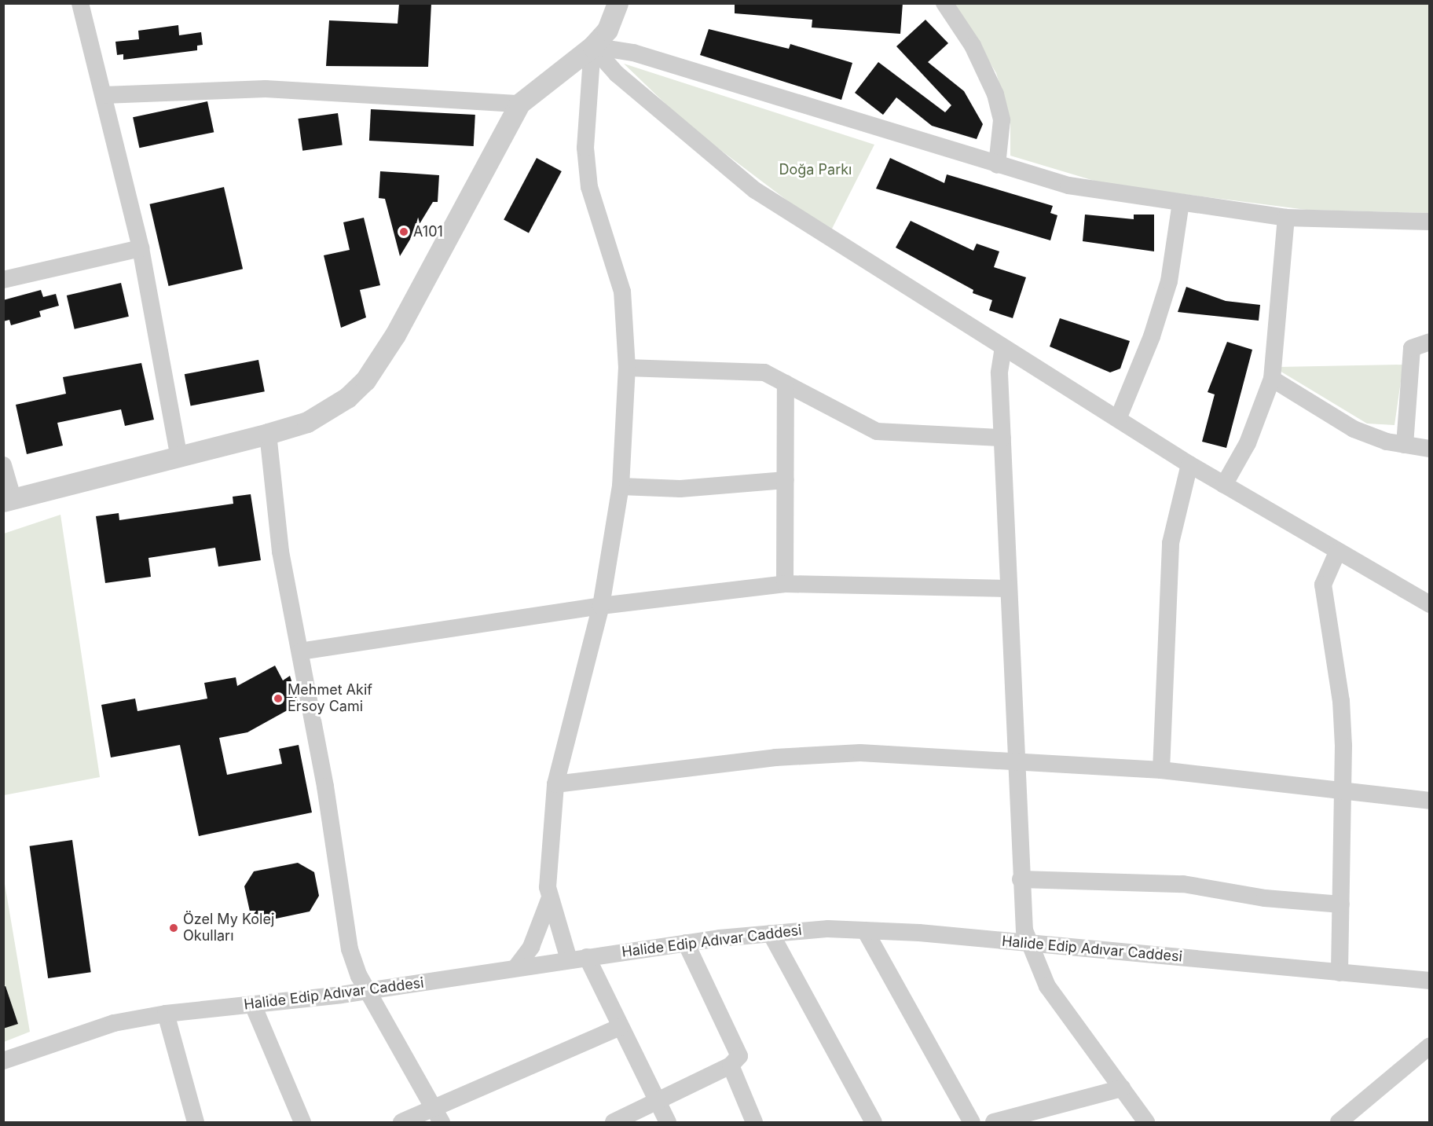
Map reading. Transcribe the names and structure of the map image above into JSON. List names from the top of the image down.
{
  "streets": {
    "street": ["Halide Edip Adıvar Caddesi"]
  },
  "parks": ["Doğa Parkı"],
  "places": ["A101", "Mehmet Akif Ersoy Cami", "Özel My Kolej Okulları"]
}
